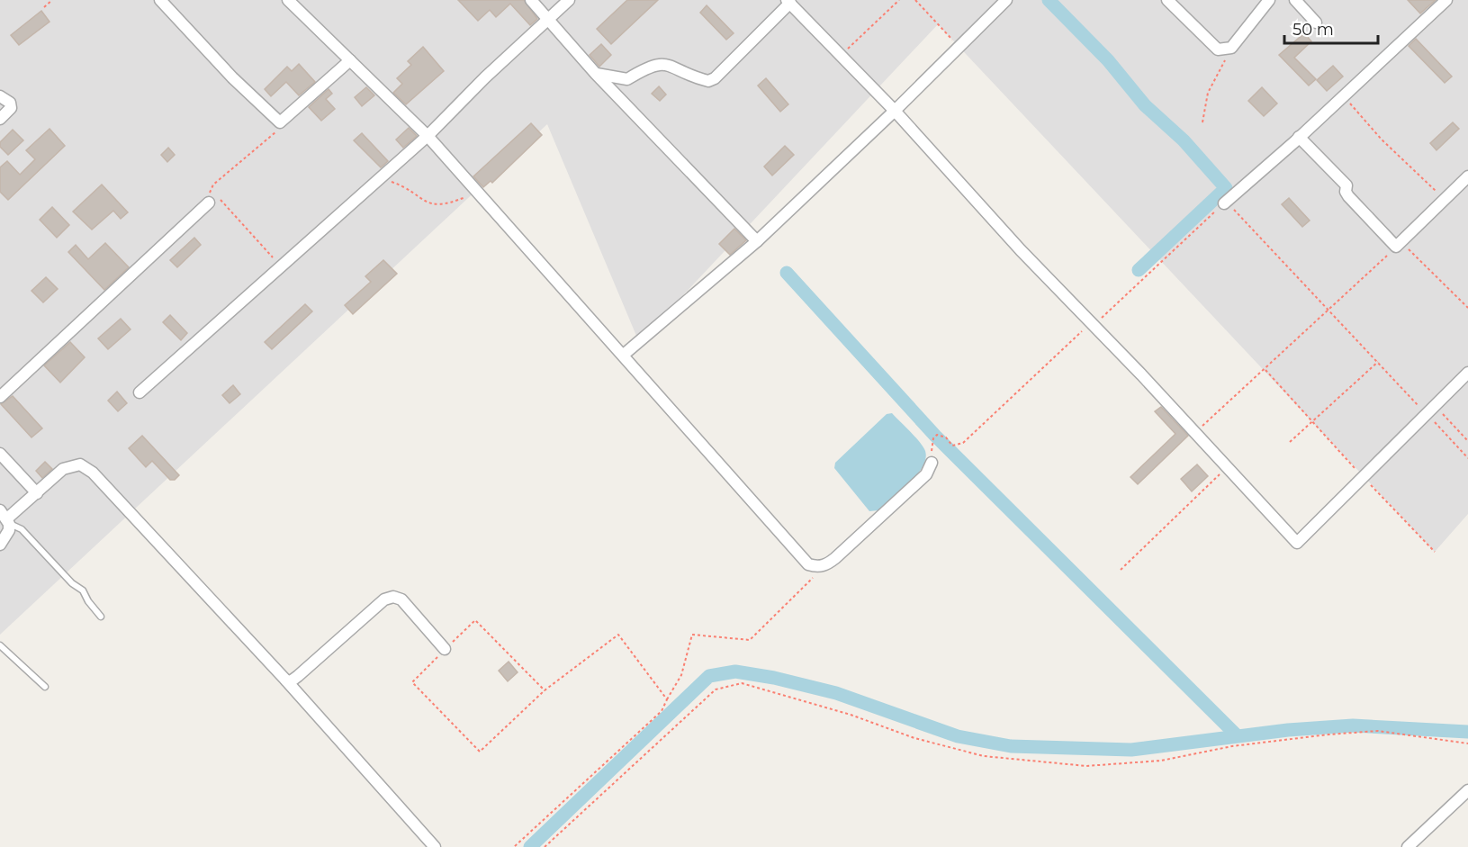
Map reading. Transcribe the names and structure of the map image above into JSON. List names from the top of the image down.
{
  "scale_bar": "50 m"
}
